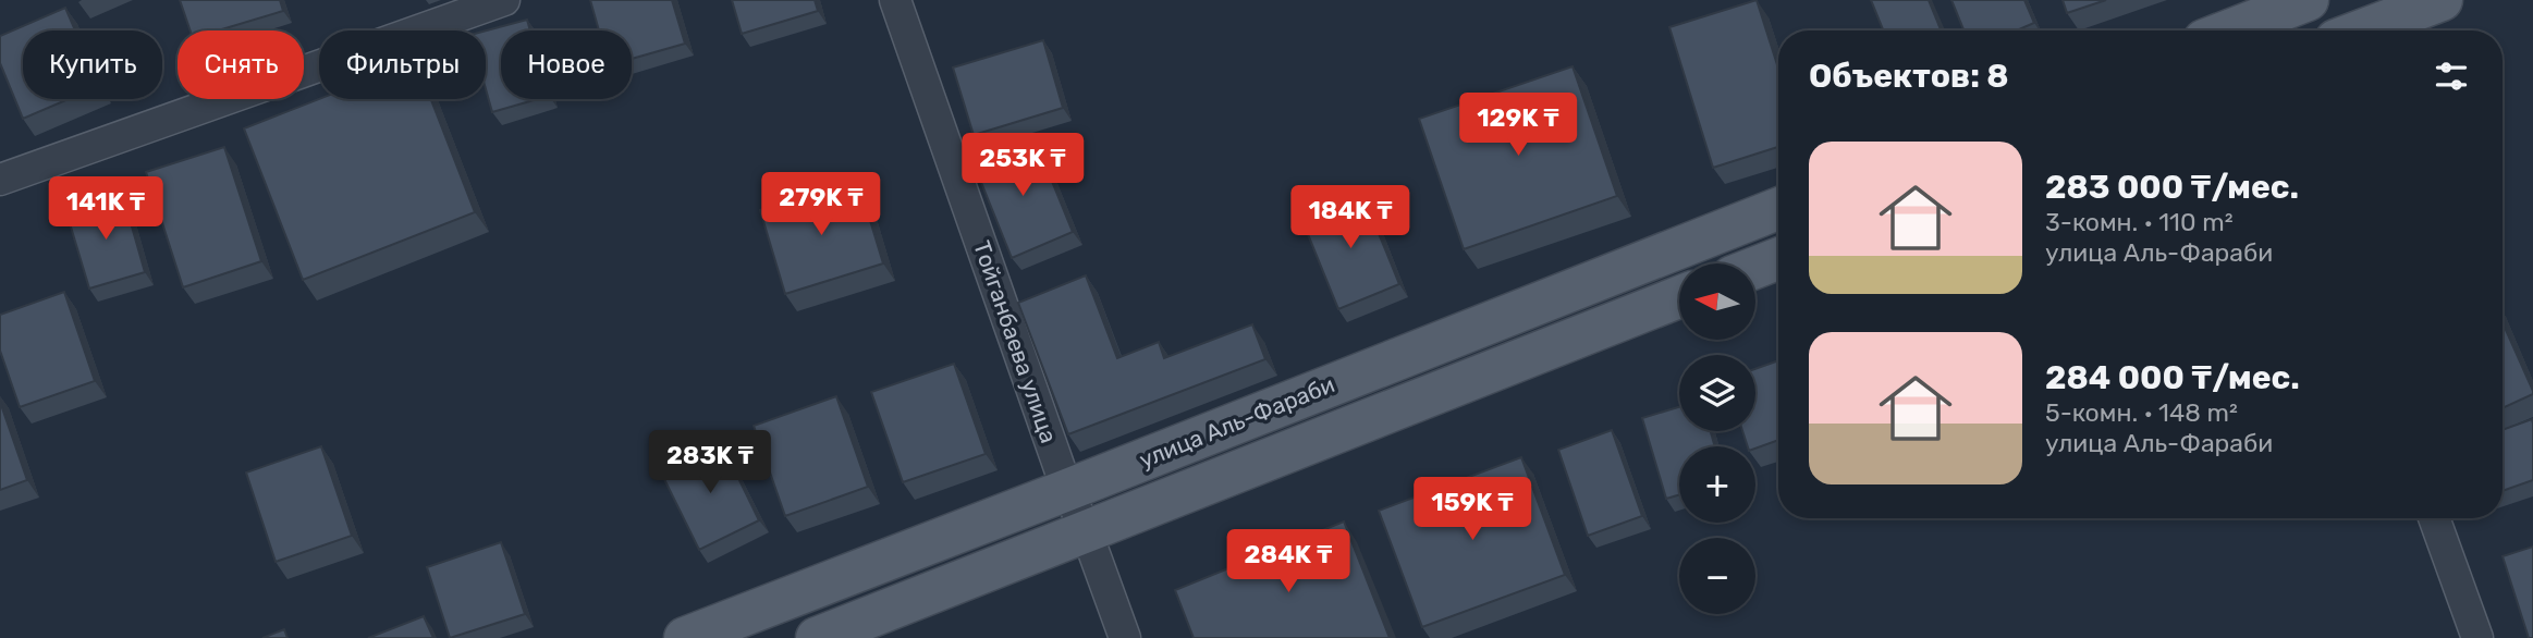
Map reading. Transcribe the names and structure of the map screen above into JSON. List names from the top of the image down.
{
  "streets": {
    "main road": ["улица Аль-Фараби"],
    "street": ["Тойганбаева улица"]
  },
  "crossings": [
    ["Тойганбаева улица", "улица Аль-Фараби"]
  ],
  "north": "left",
  "page": {
    "chip": [
      "Купить",
      "Снять",
      "Фильтры",
      "Новое"
    ],
    "heading": "Объектов: 8",
    "price": [
      "129K ₸",
      "253K ₸",
      "279K ₸",
      "141K ₸",
      "184K ₸",
      "283K ₸",
      "159K ₸",
      "284K ₸"
    ],
    "list": [
      {
        "name": "283 000 ₸/мес.",
        "note": "3-комн. · 110 m² · улица Аль-Фараби"
      },
      {
        "name": "284 000 ₸/мес.",
        "note": "5-комн. · 148 m² · улица Аль-Фараби"
      }
    ],
    "map_buttons": ["+", "−"]
  }
}
